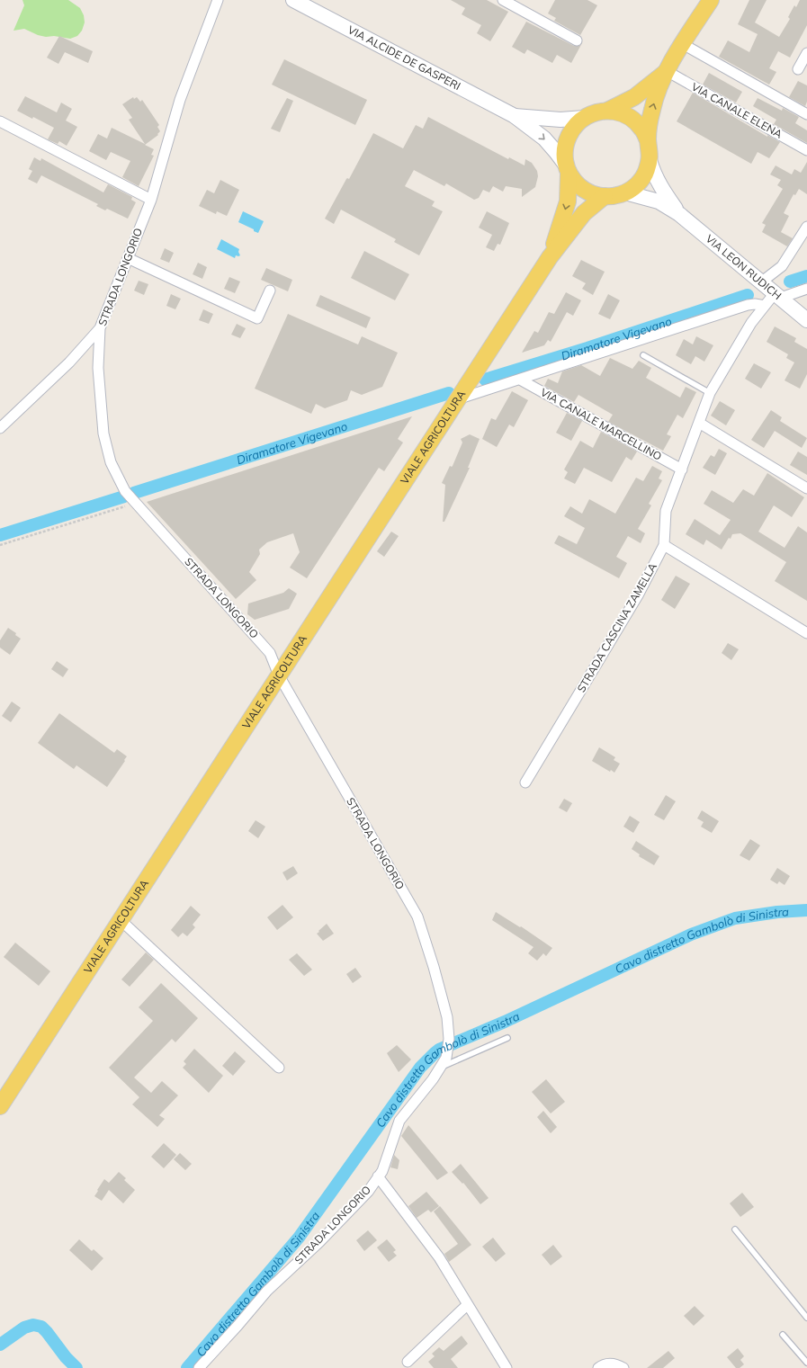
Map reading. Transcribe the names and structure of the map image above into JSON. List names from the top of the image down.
{
  "streets": {
    "main road": ["VIA ALCIDE DE GASPERI", "VIA LEON RUDICH", "VIALE AGRICOLTURA"],
    "street": [
      "VIA CANALE ELENA",
      "STRADA LONGORIO",
      "VIA CANALE MARCELLINO",
      "STRADA CASCINA ZAMELLA"
    ]
  },
  "crossings": [
    ["VIA ALCIDE DE GASPERI", "VIALE AGRICOLTURA"],
    ["VIA CANALE ELENA", "VIALE AGRICOLTURA"],
    ["VIA LEON RUDICH", "STRADA CASCINA ZAMELLA"],
    ["STRADA LONGORIO", "VIALE AGRICOLTURA"],
    ["VIA CANALE MARCELLINO", "STRADA CASCINA ZAMELLA"]
  ],
  "water": ["Diramatore Vigevano", "Cavo distretto Gambolò di Sinistra"]
}
